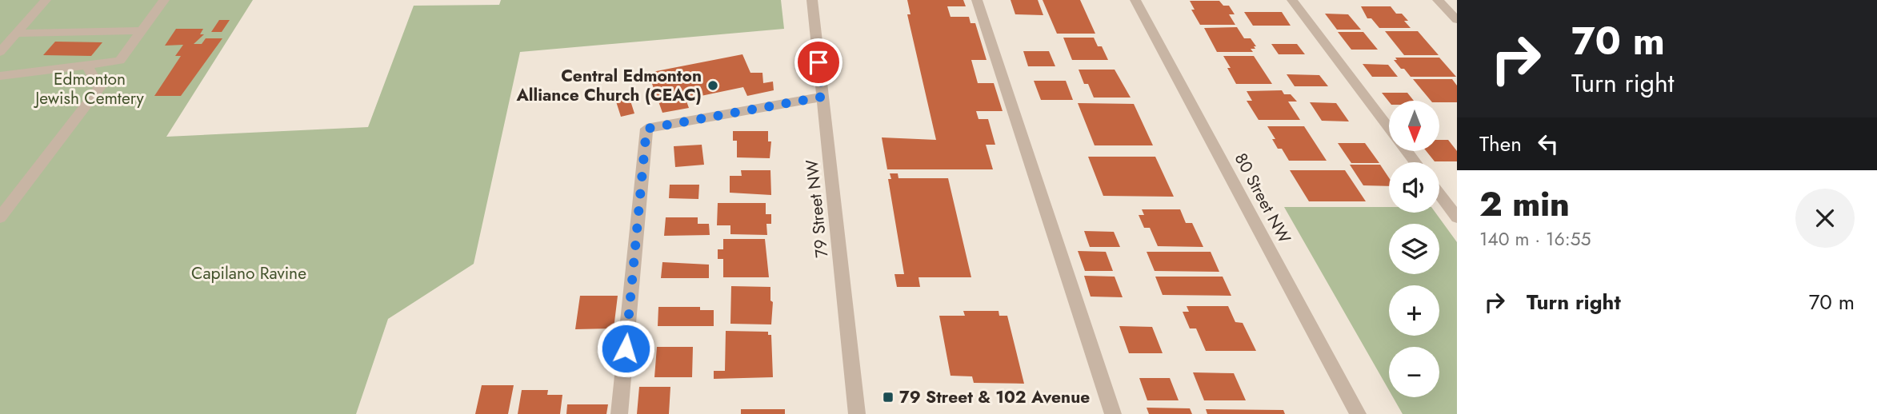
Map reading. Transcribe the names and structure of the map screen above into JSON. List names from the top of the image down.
{
  "streets": {
    "street": ["80 Street NW", "79 Street NW"]
  },
  "parks": ["Edmonton Jewish Cemtery", "Capilano Ravine"],
  "places": {
    "other": ["Central Edmonton Alliance Church (CEAC)"],
    "transit": ["79 Street & 102 Avenue"]
  },
  "north": "bottom",
  "page": {
    "turn": ["70 m", "Turn right"],
    "map_buttons": ["+", "−"],
    "then": "Then",
    "heading": ["2 min", "140 m · 16:55"],
    "list": [
      {
        "name": "Turn right",
        "value": "70 m"
      }
    ]
  }
}
